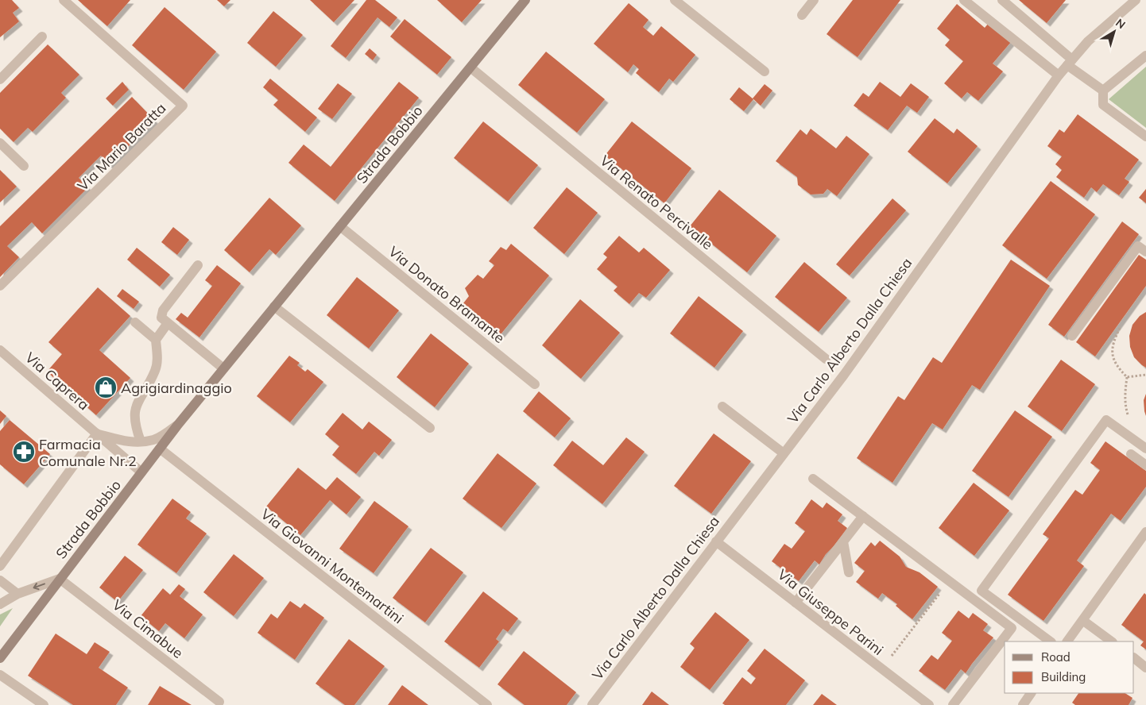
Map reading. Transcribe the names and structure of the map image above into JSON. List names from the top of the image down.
{
  "streets": {
    "main road": ["Strada Bobbio"],
    "street": [
      "Via Mario Baratta",
      "Via Renato Percivalle",
      "Via Donato Bramante",
      "Via Carlo Alberto Dalla Chiesa",
      "Via Caprera",
      "Via Giovanni Montemartini",
      "Via Giuseppe Parini",
      "Via Cimabue"
    ]
  },
  "crossings": [
    ["Strada Bobbio", "Via Renato Percivalle"],
    ["Strada Bobbio", "Via Donato Bramante"],
    ["Strada Bobbio", "Via Caprera"],
    ["Strada Bobbio", "Via Giovanni Montemartini"],
    ["Strada Bobbio", "Via Cimabue"],
    ["Via Carlo Alberto Dalla Chiesa", "Via Giuseppe Parini"]
  ],
  "places": {
    "shop": ["Agrigiardinaggio"],
    "pharmacy": ["Farmacia Comunale Nr.2"]
  },
  "legend": ["Road", "Building"],
  "north": "top right"
}
